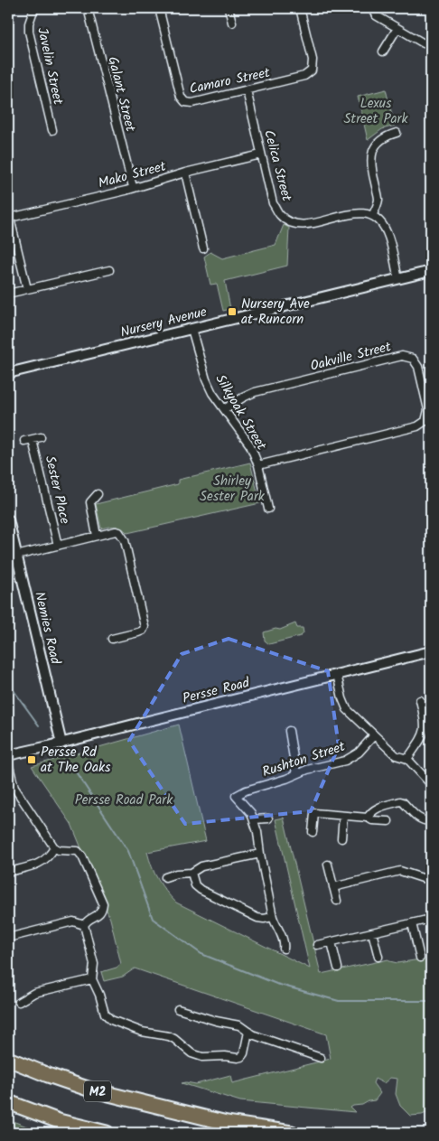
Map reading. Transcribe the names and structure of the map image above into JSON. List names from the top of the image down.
{
  "streets": {
    "highway": ["M2"],
    "street": [
      "Javelin Street",
      "Camaro Street",
      "Galant Street",
      "Celica Street",
      "Mako Street",
      "Nursery Avenue",
      "Oakville Street",
      "Silkyoak Street",
      "Sester Place",
      "Nemies Road",
      "Persse Road",
      "Rushton Street"
    ]
  },
  "crossings": [
    ["Camaro Street", "Celica Street"],
    ["Galant Street", "Mako Street"],
    ["Celica Street", "Mako Street"],
    ["Nursery Avenue", "Silkyoak Street"],
    ["Oakville Street", "Silkyoak Street"],
    ["Nemies Road", "Persse Road"]
  ],
  "parks": ["Lexus Street Park", "Shirley Sester Park", "Persse Road Park"],
  "places": {
    "transit": ["Nursery Ave at Runcorn", "Persse Rd at The Oaks"]
  }
}
